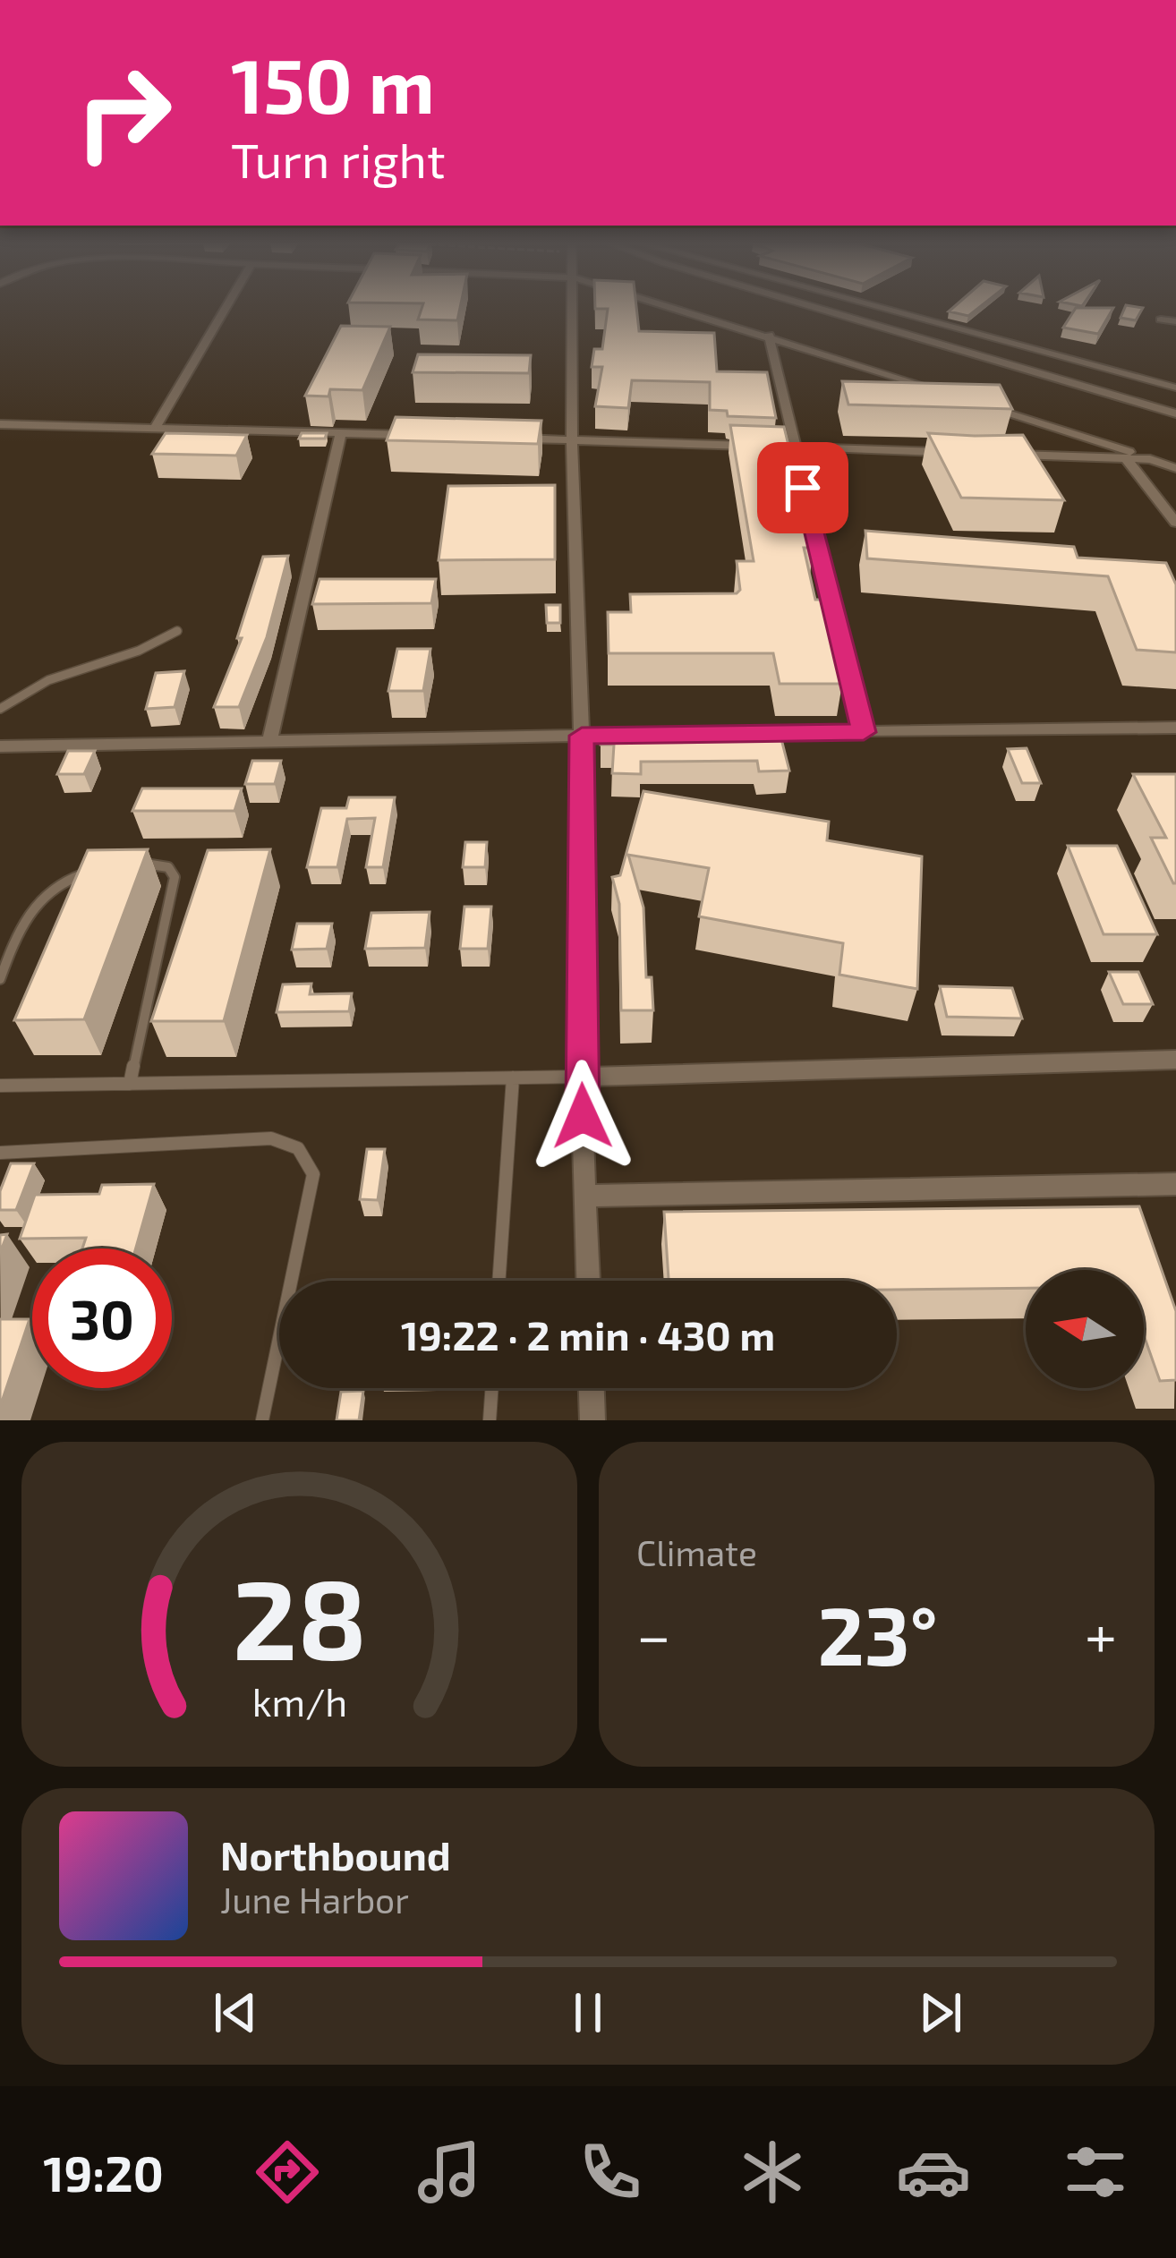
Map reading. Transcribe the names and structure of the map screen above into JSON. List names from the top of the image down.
{
  "north": "left",
  "page": {
    "turn": ["150 m", "Turn right"],
    "limit": "30",
    "trip": "19:22 · 2 min · 430 m",
    "tile": "Climate",
    "heat": ["−", "23°", "+"],
    "song": ["Northbound", "June Harbor"],
    "tabs": "19:20",
    "gauge": ["28", "km/h"]
  }
}
